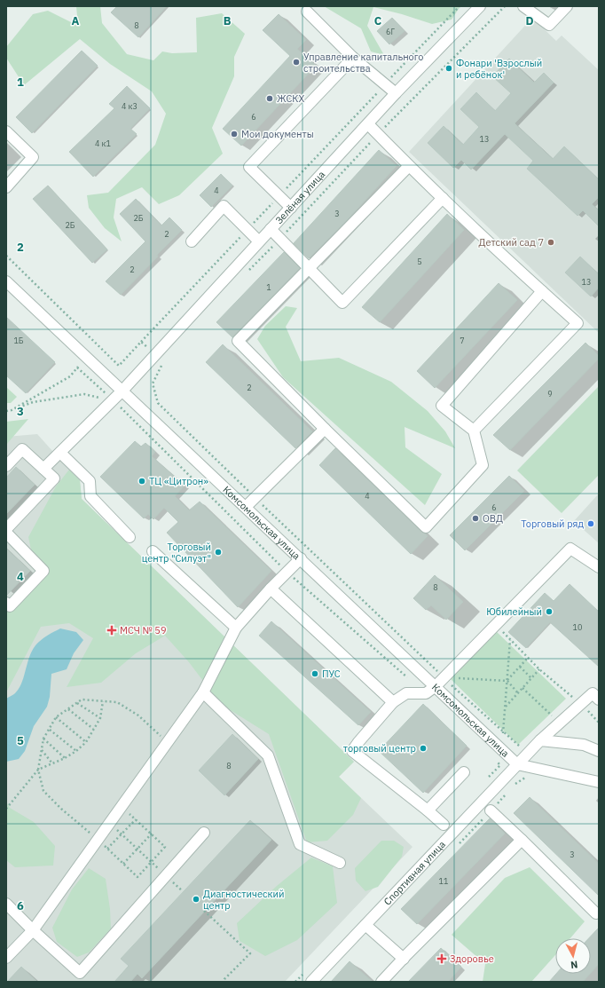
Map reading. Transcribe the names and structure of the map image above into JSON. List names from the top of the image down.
{
  "streets": {
    "street": ["Зелёная улица", "Комсомольская улица", "Спортивная улица"]
  },
  "crossings": [
    ["Зелёная улица", "Комсомольская улица"],
    ["Комсомольская улица", "Спортивная улица"]
  ],
  "places": {
    "other": [
      "Управление капитального строительства",
      "Фонари 'Взрослый и ребёнок'",
      "ЖСКХ",
      "Мои документы",
      "Детский сад 7",
      "ТЦ «Цитрон»",
      "ОВД",
      "Торговый ряд",
      "Торговый центр \"Силуэт\"",
      "Юбилейный",
      "ПУС",
      "торговый центр",
      "Диагностический центр"
    ],
    "health": ["МСЧ № 59", "Здоровье"]
  },
  "house_numbers": [
    "8",
    "6Г",
    "4 к3",
    "6",
    "13",
    "4 к1",
    "4",
    "3",
    "2Б",
    "2Б",
    "2",
    "5",
    "2",
    "13",
    "1",
    "1Б",
    "7",
    "2",
    "9",
    "4",
    "6",
    "8",
    "10",
    "8",
    "3",
    "11"
  ],
  "north": "bottom",
  "grid": {
    "columns": [
      "A",
      "B",
      "C",
      "D"
    ],
    "rows": [
      "1",
      "2",
      "3",
      "4",
      "5",
      "6"
    ]
  }
}
